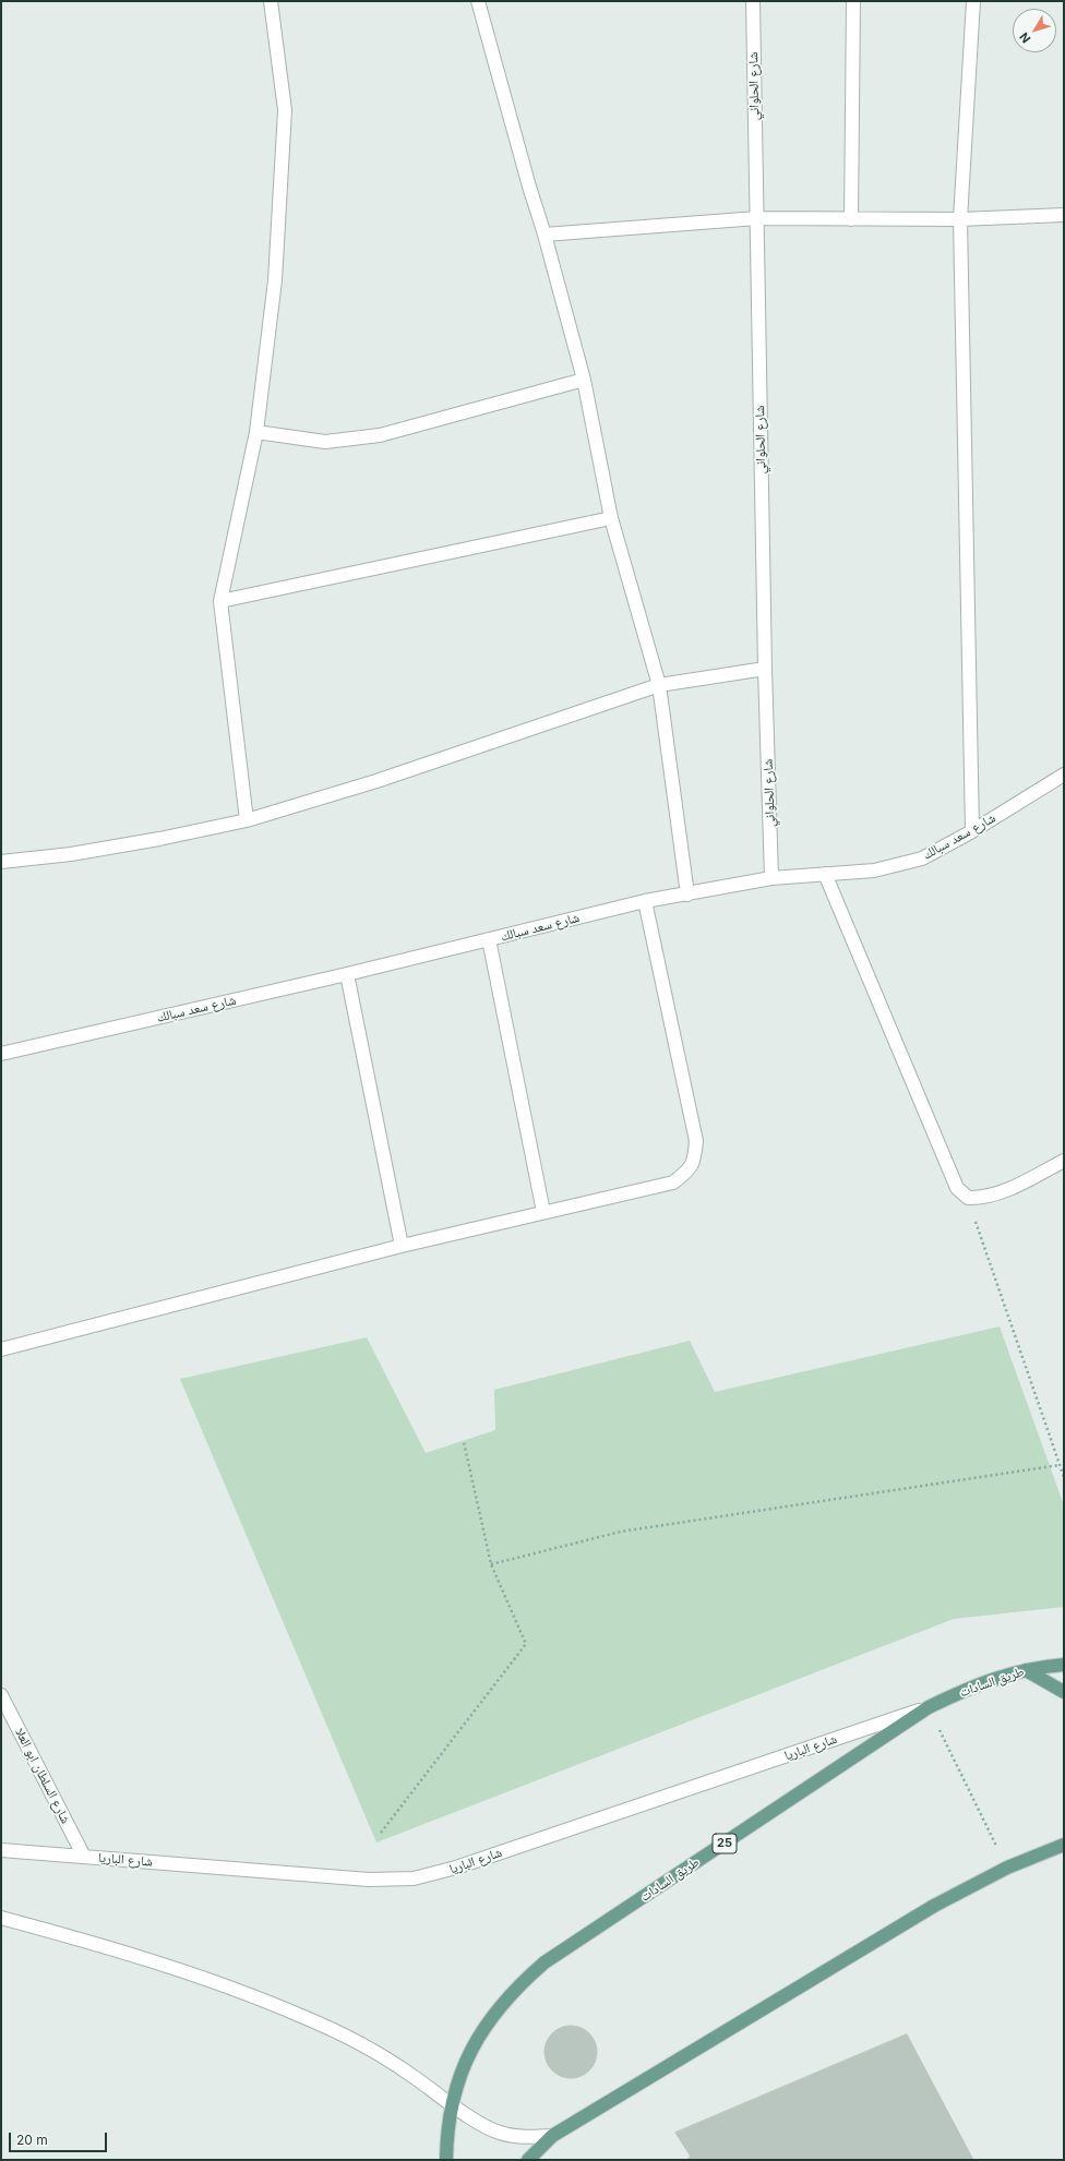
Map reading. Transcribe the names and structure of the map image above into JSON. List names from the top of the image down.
{
  "streets": {
    "main road": ["طريق السادات", "25"],
    "street": [
      "شارع الحلواني",
      "شارع سعد سبالك",
      "شارع الباريا",
      "شارع السلطان ابو العلا"
    ]
  },
  "crossings": [
    ["شارع الحلواني", "شارع سعد سبالك"],
    ["طريق السادات", "شارع الباريا"],
    ["طريق السادات", "25"],
    ["شارع الباريا", "شارع السلطان ابو العلا"]
  ],
  "scale_bar": "20 m",
  "north": "bottom left"
}
